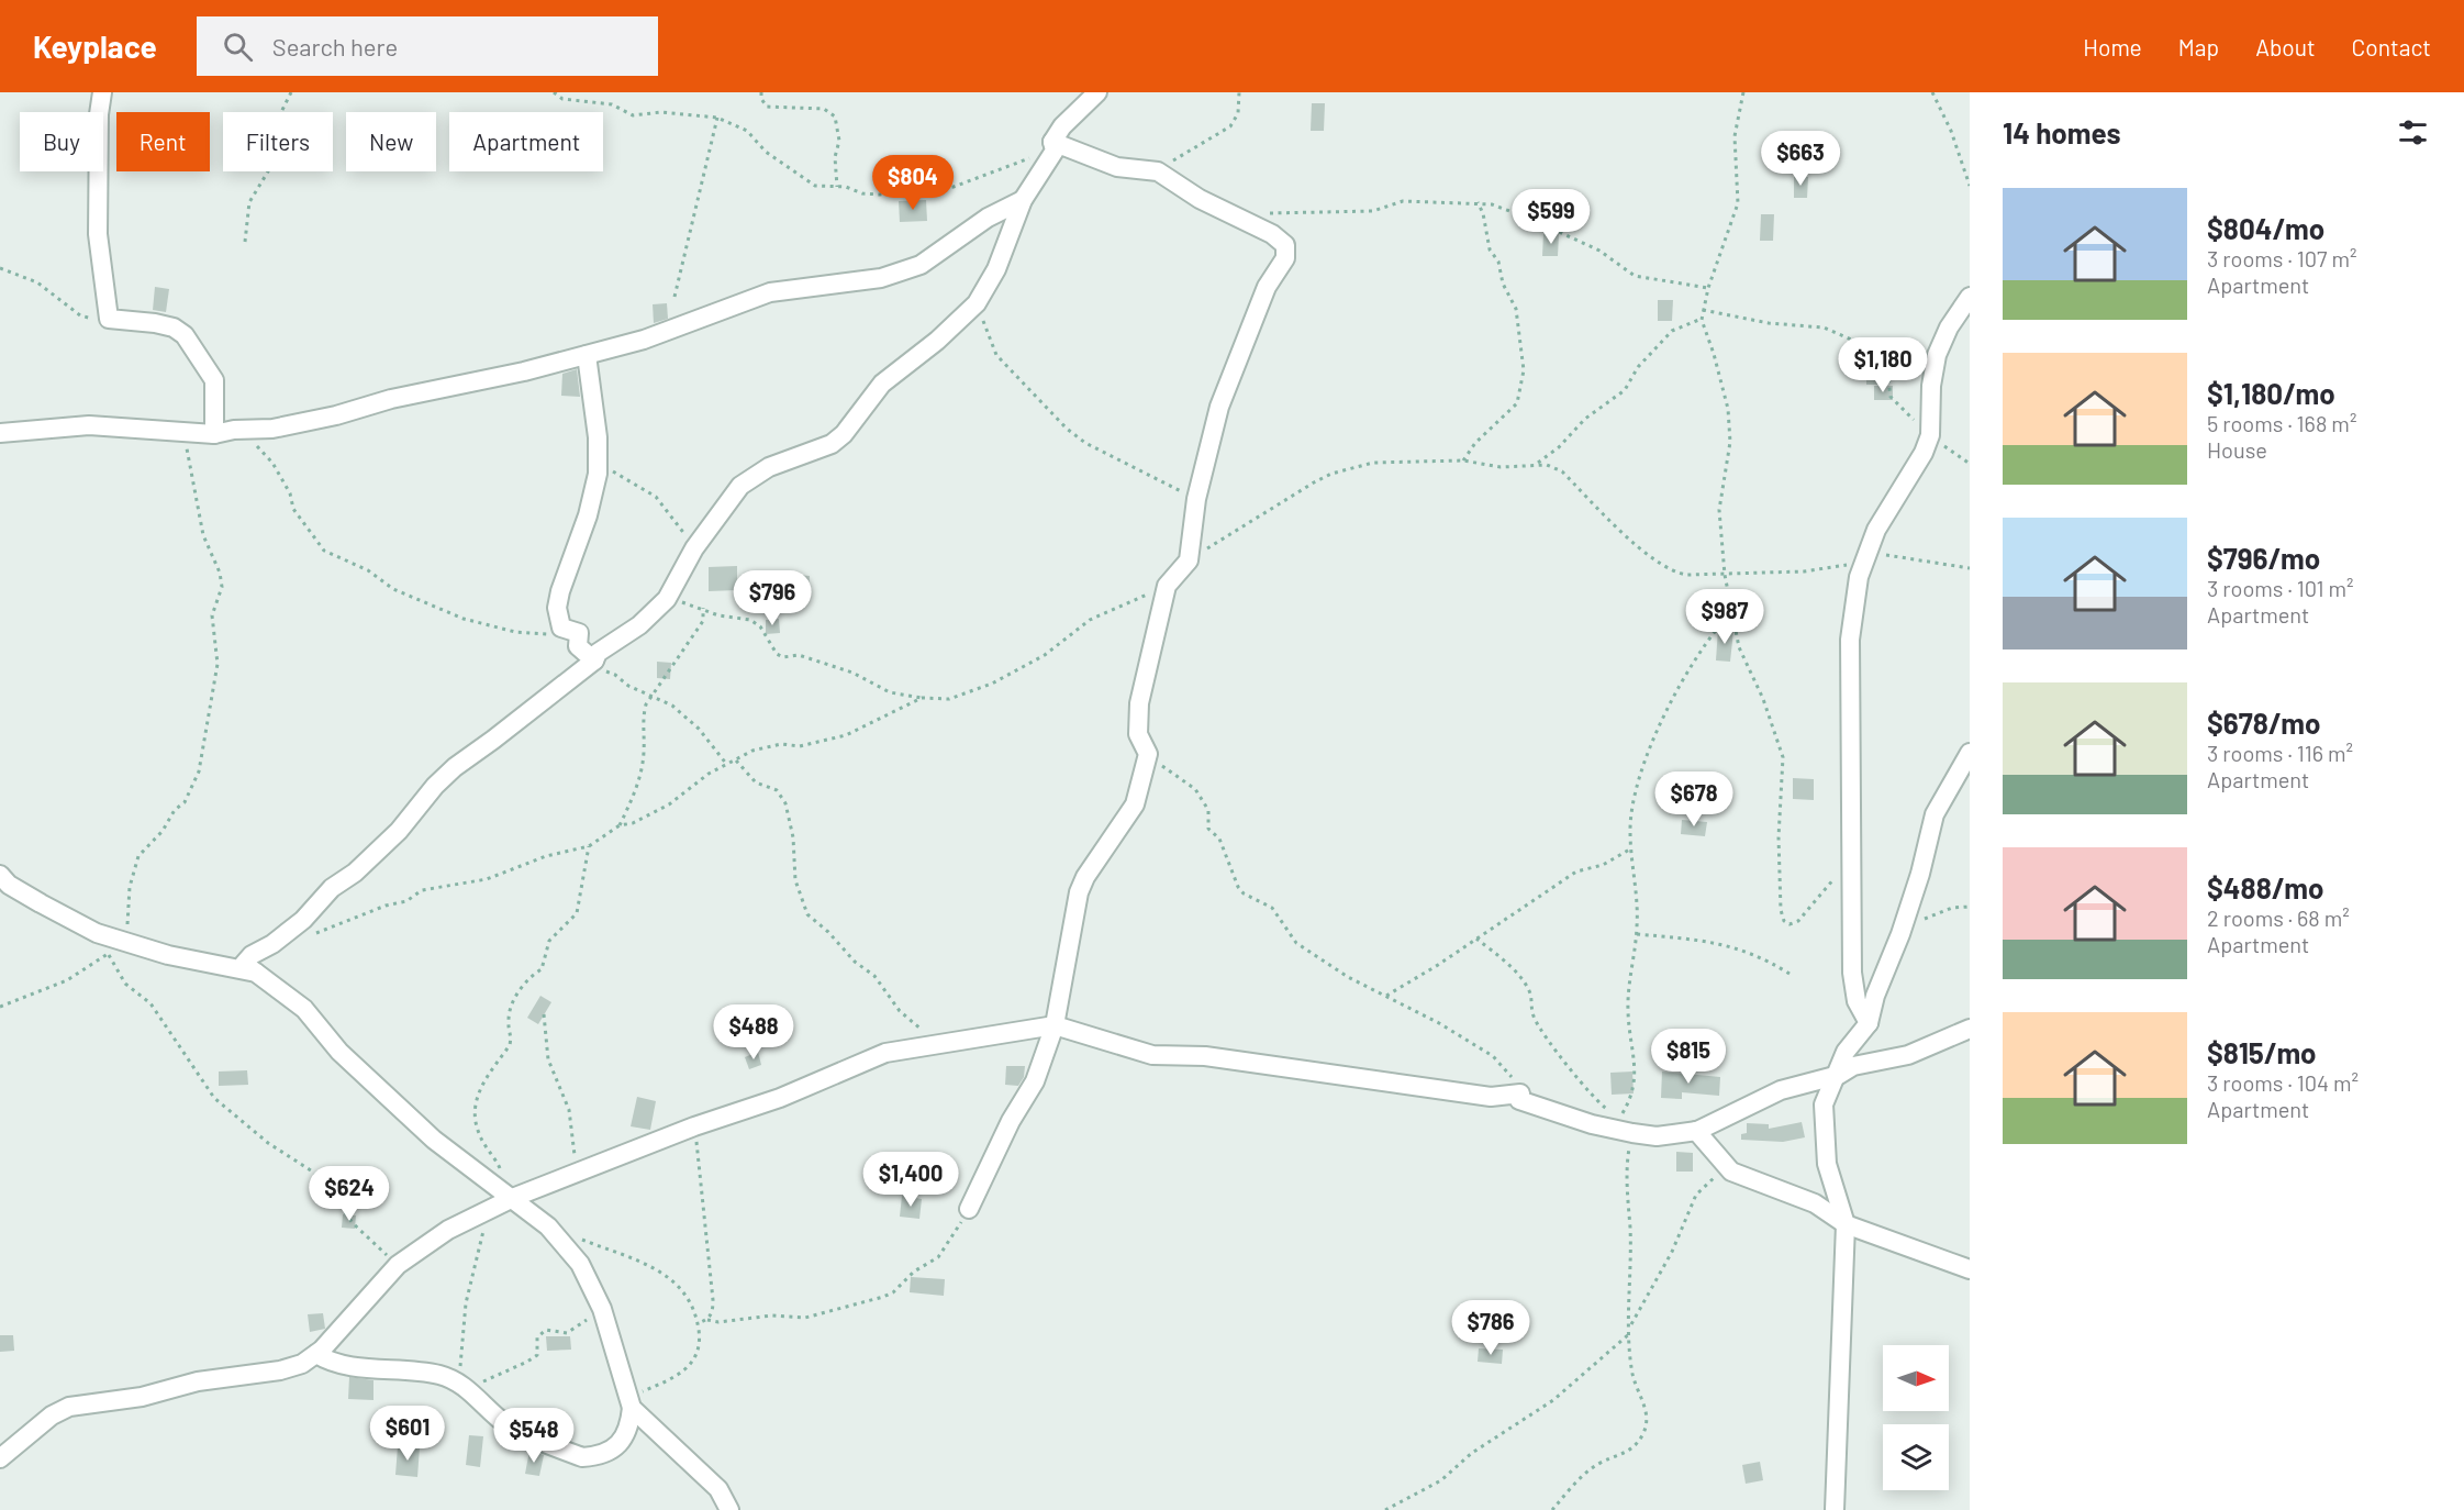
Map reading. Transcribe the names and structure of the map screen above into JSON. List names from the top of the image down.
{
  "north": "right",
  "page": {
    "header": "Keyplace",
    "search": "Search here",
    "nav": [
      "Home",
      "Map",
      "About",
      "Contact"
    ],
    "heading": "14 homes",
    "chip": [
      "Buy",
      "Rent",
      "Filters",
      "New",
      "Apartment"
    ],
    "price": [
      "$663",
      "$804",
      "$599",
      "$1,180",
      "$796",
      "$987",
      "$678",
      "$488",
      "$815",
      "$1,400",
      "$624",
      "$786",
      "$601",
      "$548"
    ],
    "list": [
      {
        "name": "$804/mo",
        "note": "3 rooms · 107 m² · Apartment"
      },
      {
        "name": "$1,180/mo",
        "note": "5 rooms · 168 m² · House"
      },
      {
        "name": "$796/mo",
        "note": "3 rooms · 101 m² · Apartment"
      },
      {
        "name": "$678/mo",
        "note": "3 rooms · 116 m² · Apartment"
      },
      {
        "name": "$488/mo",
        "note": "2 rooms · 68 m² · Apartment"
      },
      {
        "name": "$815/mo",
        "note": "3 rooms · 104 m² · Apartment"
      }
    ]
  }
}
